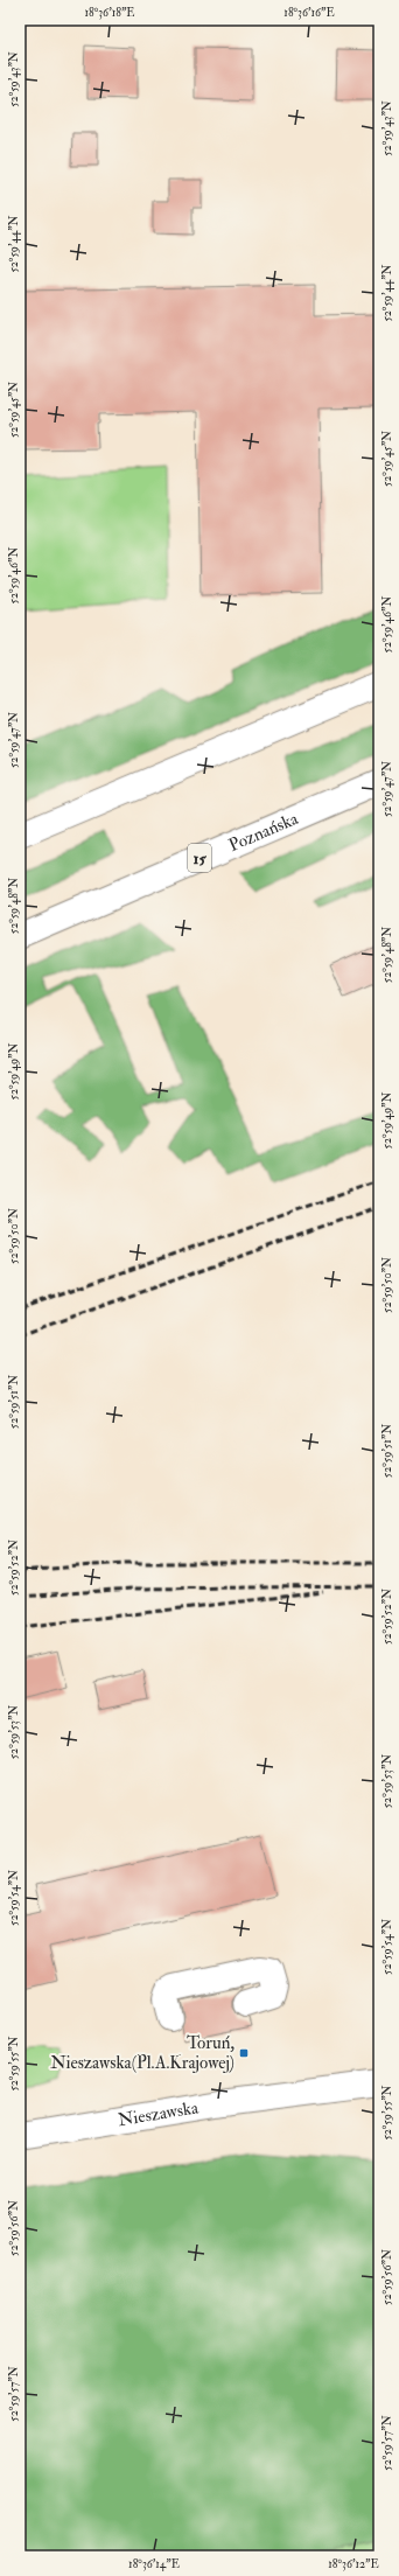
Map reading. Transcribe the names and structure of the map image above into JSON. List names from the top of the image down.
{
  "streets": {
    "main road": ["Poznańska", "15", "Nieszawska"]
  },
  "places": {
    "transit": ["Toruń, Nieszawska(Pl.A.Krajowej)"]
  },
  "coordinates": [
    "18°36'18\"E",
    "18°36'16\"E",
    "52°59'43\"N",
    "52°59'44\"N",
    "52°59'45\"N",
    "52°59'46\"N",
    "52°59'47\"N",
    "52°59'48\"N",
    "52°59'49\"N",
    "52°59'50\"N",
    "52°59'51\"N",
    "52°59'52\"N",
    "52°59'53\"N",
    "52°59'54\"N",
    "52°59'55\"N",
    "52°59'56\"N",
    "52°59'57\"N",
    "18°36'14\"E",
    "18°36'12\"E"
  ]
}
